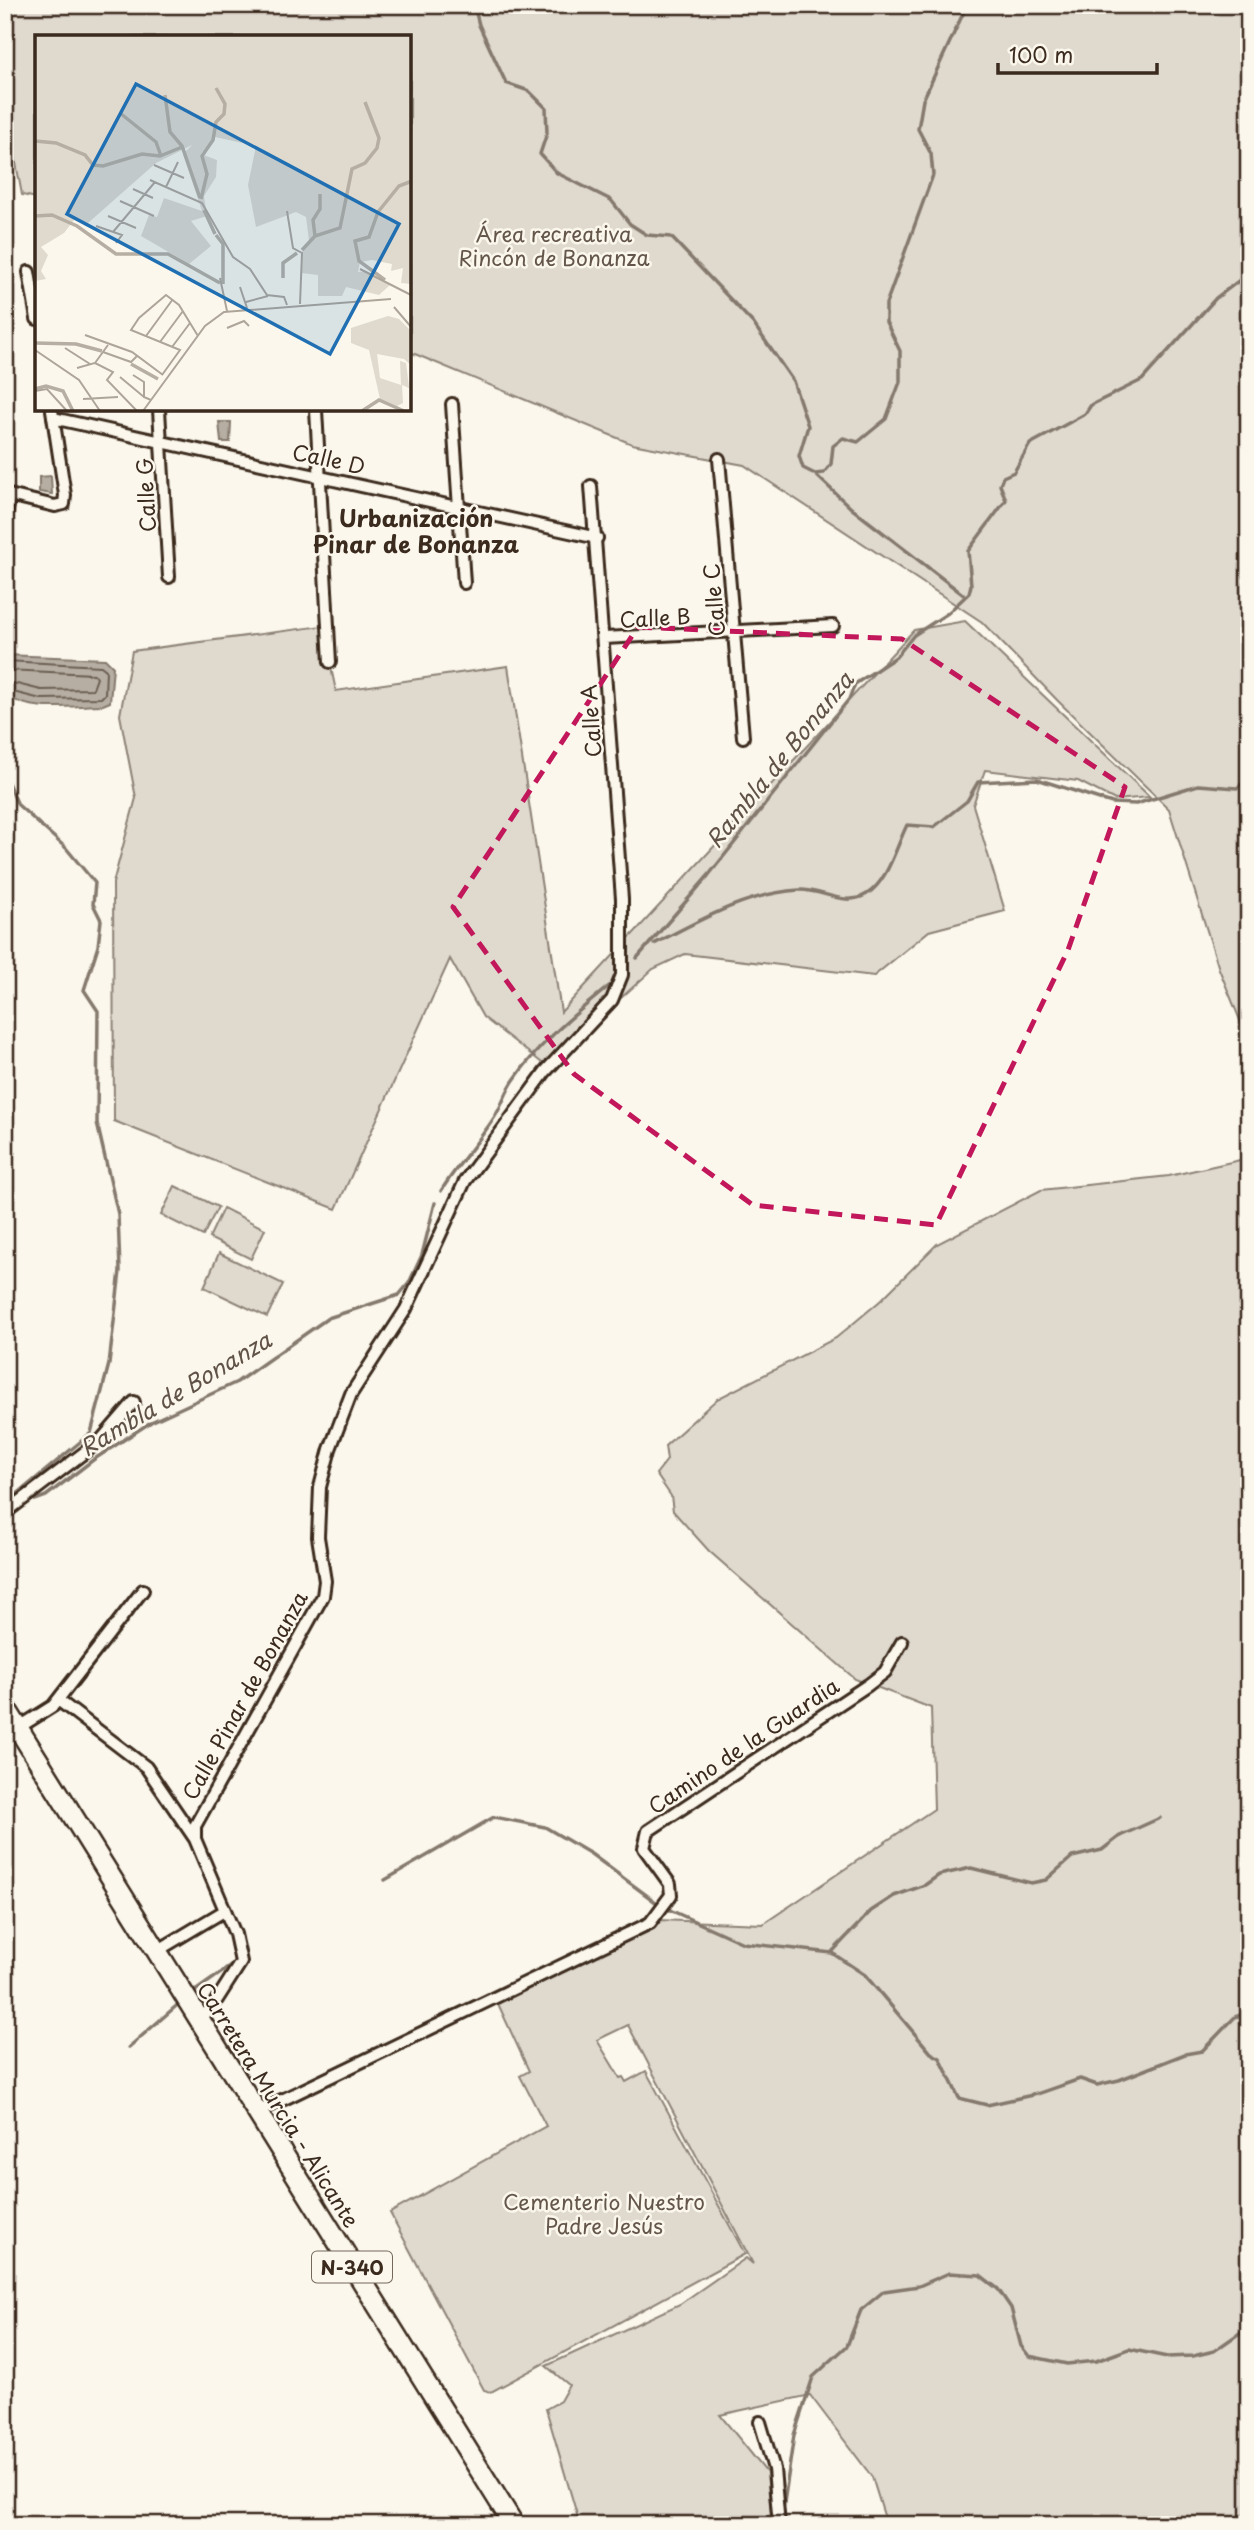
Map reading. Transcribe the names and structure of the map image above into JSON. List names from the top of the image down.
{
  "streets": {
    "highway": ["Carretera Murcia - Alicante", "N-340"],
    "street": [
      "Calle D",
      "Calle G",
      "Calle C",
      "Calle B",
      "Calle A",
      "Calle Pinar de Bonanza",
      "Camino de la Guardia"
    ]
  },
  "crossings": [
    ["Calle D", "Calle G"],
    ["Calle D", "Calle A"],
    ["Calle C", "Calle B"],
    ["Calle B", "Calle A"],
    ["Calle A", "Calle Pinar de Bonanza"],
    ["Camino de la Guardia", "Carretera Murcia - Alicante"]
  ],
  "districts": ["Urbanización Pinar de Bonanza"],
  "water": ["Rambla de Bonanza"],
  "parks": ["Área recreativa Rincón de Bonanza", "Cementerio Nuestro Padre Jesús"],
  "scale_bar": "100 m"
}
